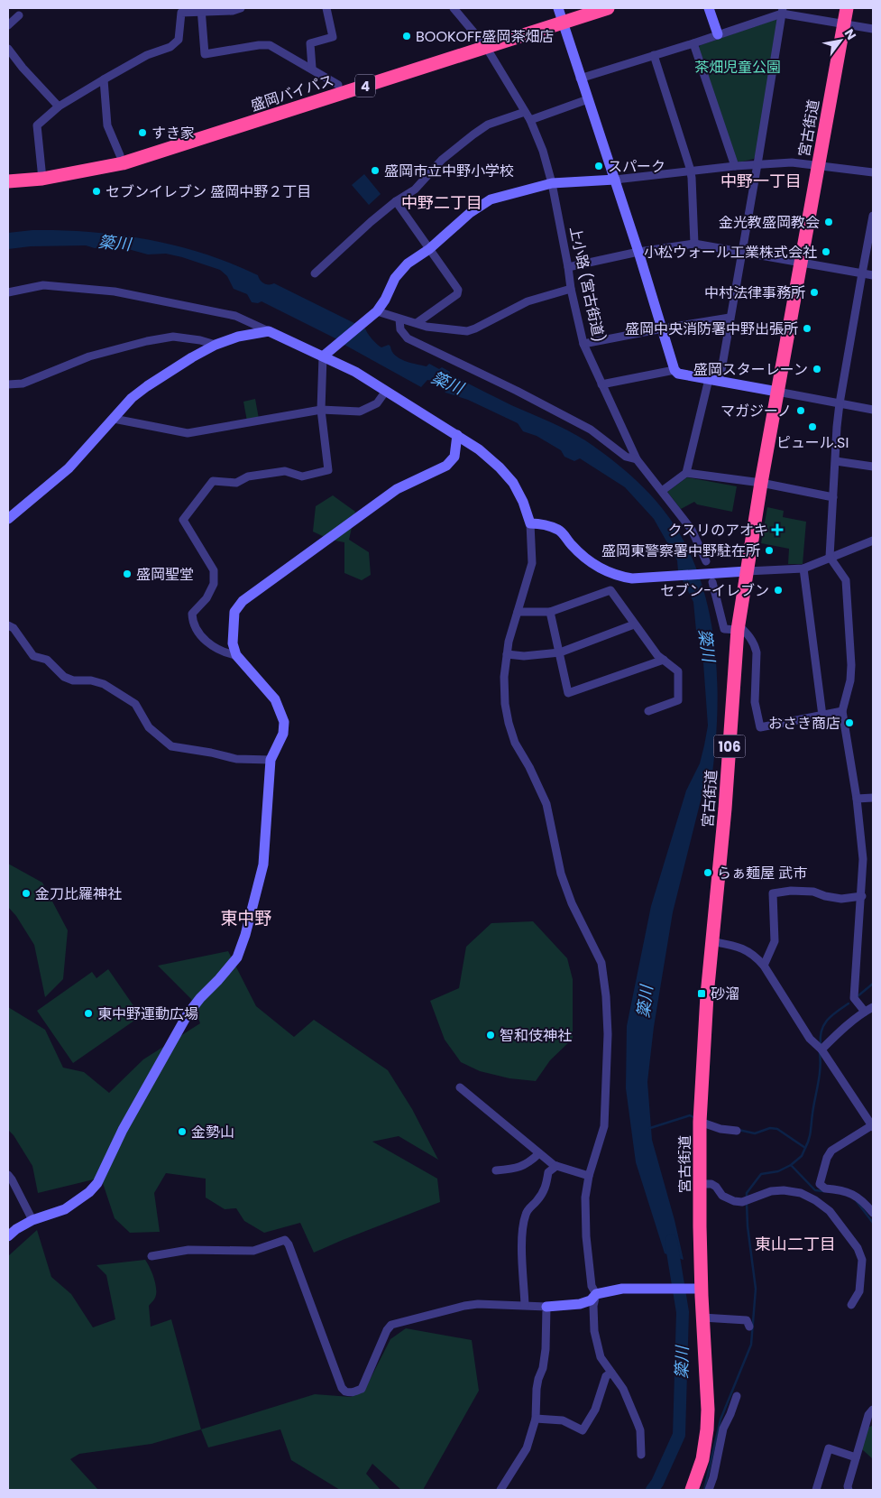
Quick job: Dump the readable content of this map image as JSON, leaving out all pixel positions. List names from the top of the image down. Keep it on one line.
{"streets":{"highway":["4","盛岡バイパス","宮古街道","106"],"street":["上小路 (宮古街道)"]},"crossings":[["盛岡バイパス","上小路 (宮古街道)"]],"districts":["中野一丁目","中野二丁目","東中野","東山二丁目"],"water":["簗川"],"parks":["茶畑児童公園"],"places":{"other":["BOOKOFF盛岡茶畑店","すき家","スパーク","盛岡市立中野小学校","セブンイレブン 盛岡中野２丁目","金光教盛岡教会","小松ウォール工業株式会社","中村法律事務所","盛岡中央消防署中野出張所","盛岡スターレーン","マガジーノ","ピュール.SI","盛岡東警察署中野駐在所","盛岡聖堂","セブン-イレブン","おさき商店","らぁ麺屋 武市","金刀比羅神社","東中野運動広場","智和伎神社","金勢山"],"health":["クスリのアオキ"],"transit":["砂溜"]},"north":"top right"}
